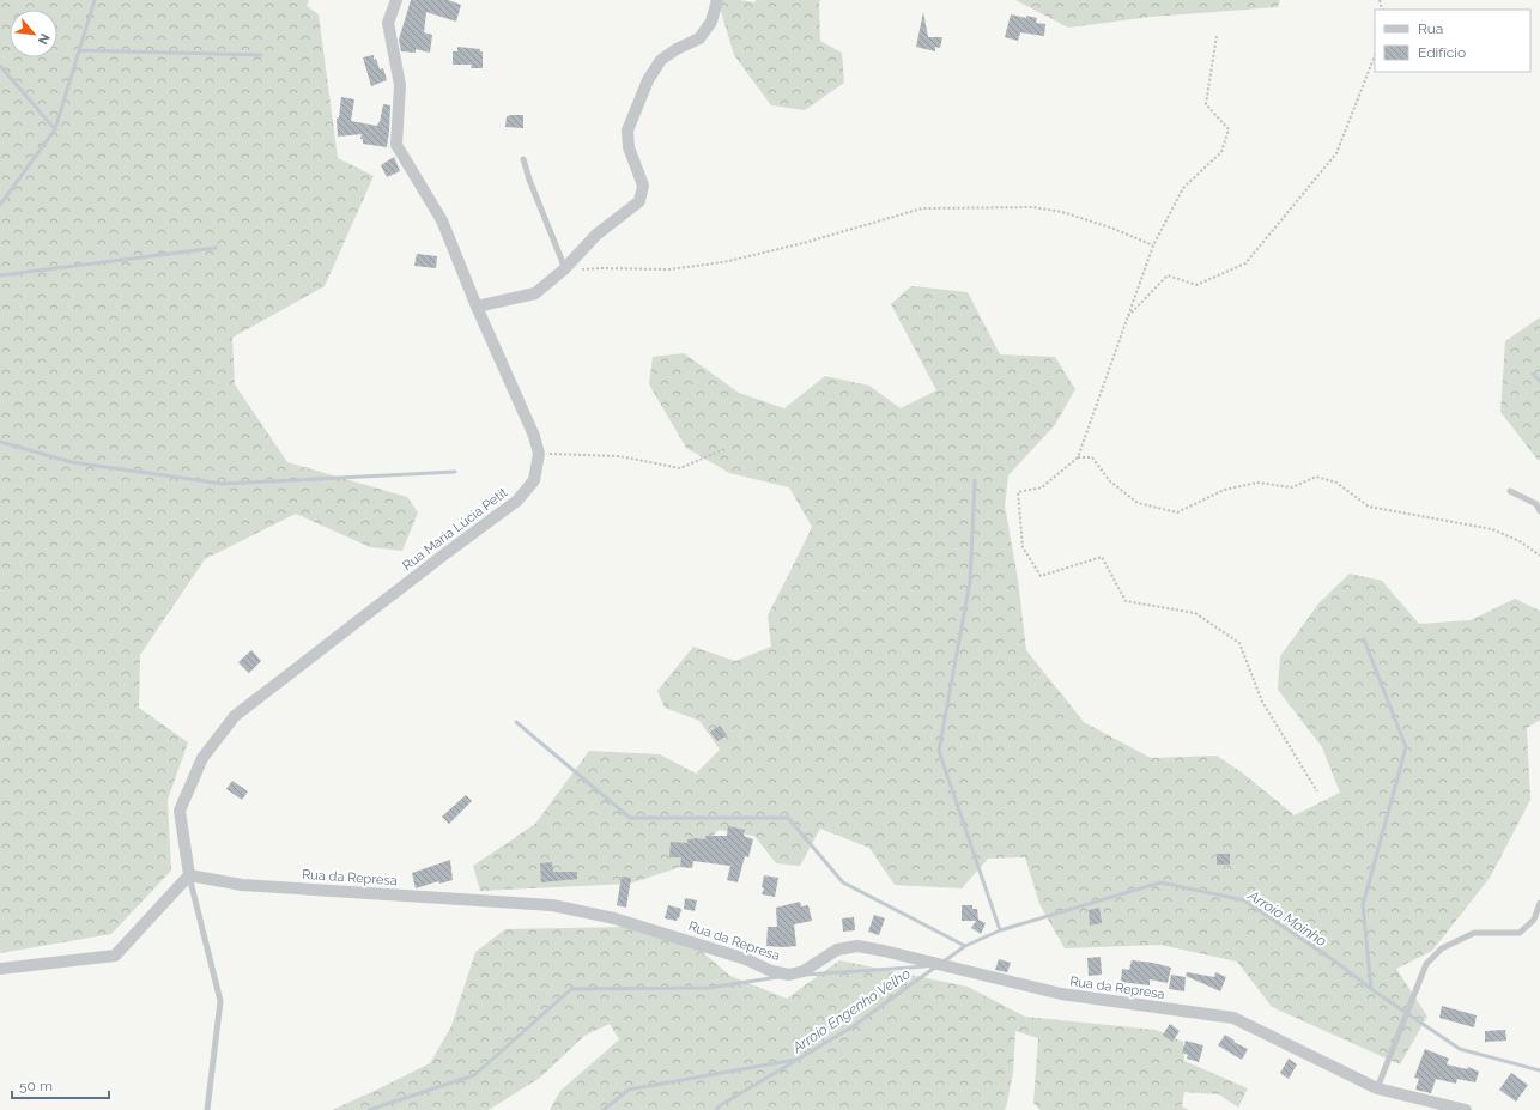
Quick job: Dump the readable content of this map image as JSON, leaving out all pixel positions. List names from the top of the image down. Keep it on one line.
{"streets":{"street":["Rua Maria Lúcia Petit","Rua da Represa"]},"crossings":[["Rua Maria Lúcia Petit","Rua da Represa"]],"water":["Arroio Moinho","Arroio Engenho Velho"],"legend":["Rua","Edifício"],"scale_bar":"50 m","north":"bottom right"}
